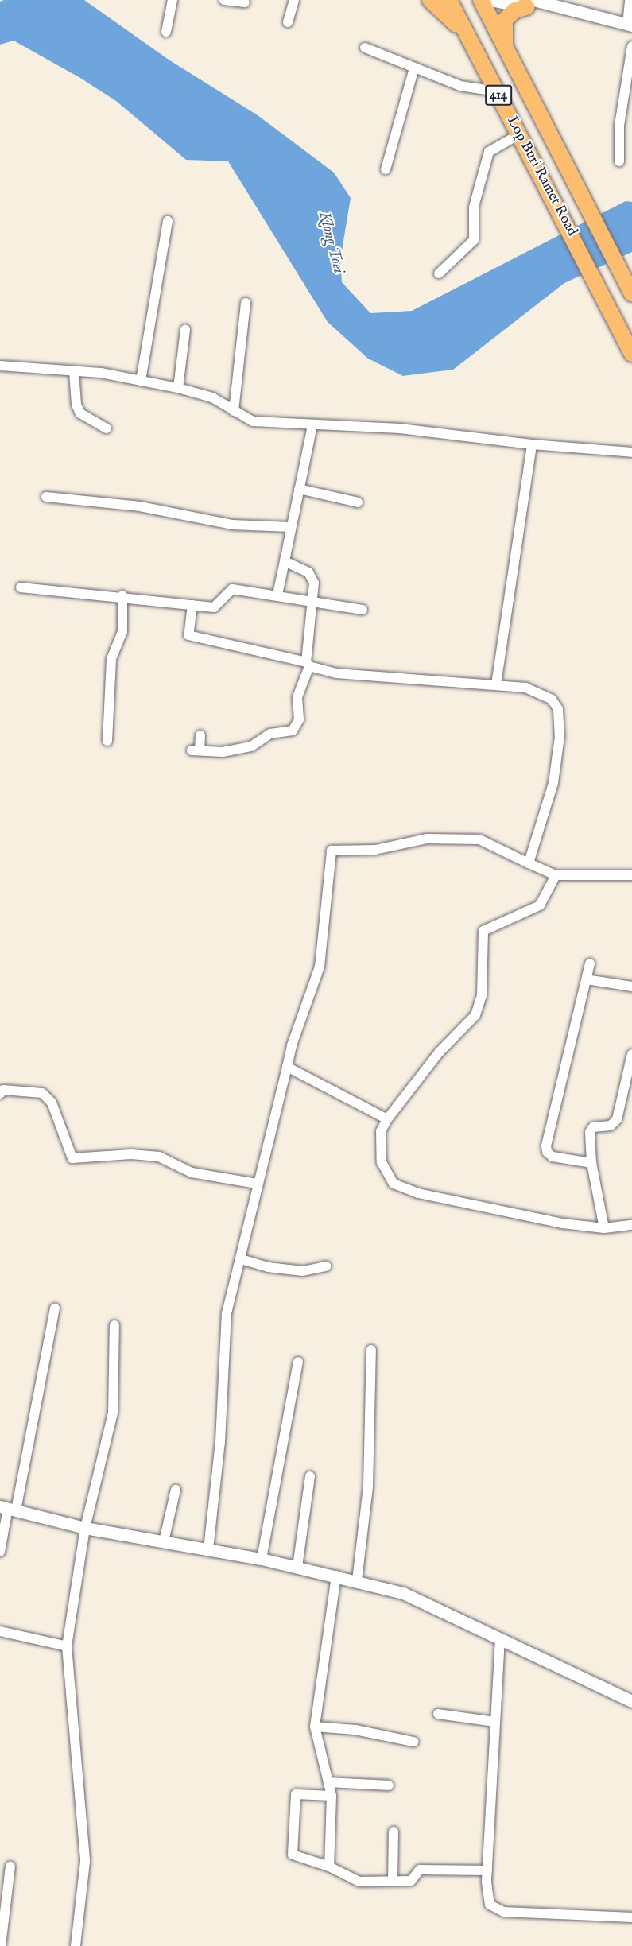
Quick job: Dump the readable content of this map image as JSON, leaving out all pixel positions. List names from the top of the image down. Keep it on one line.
{"streets":{"main road":["414","Lop Buri Ramet Road"]},"water":["Klong Toei"]}
